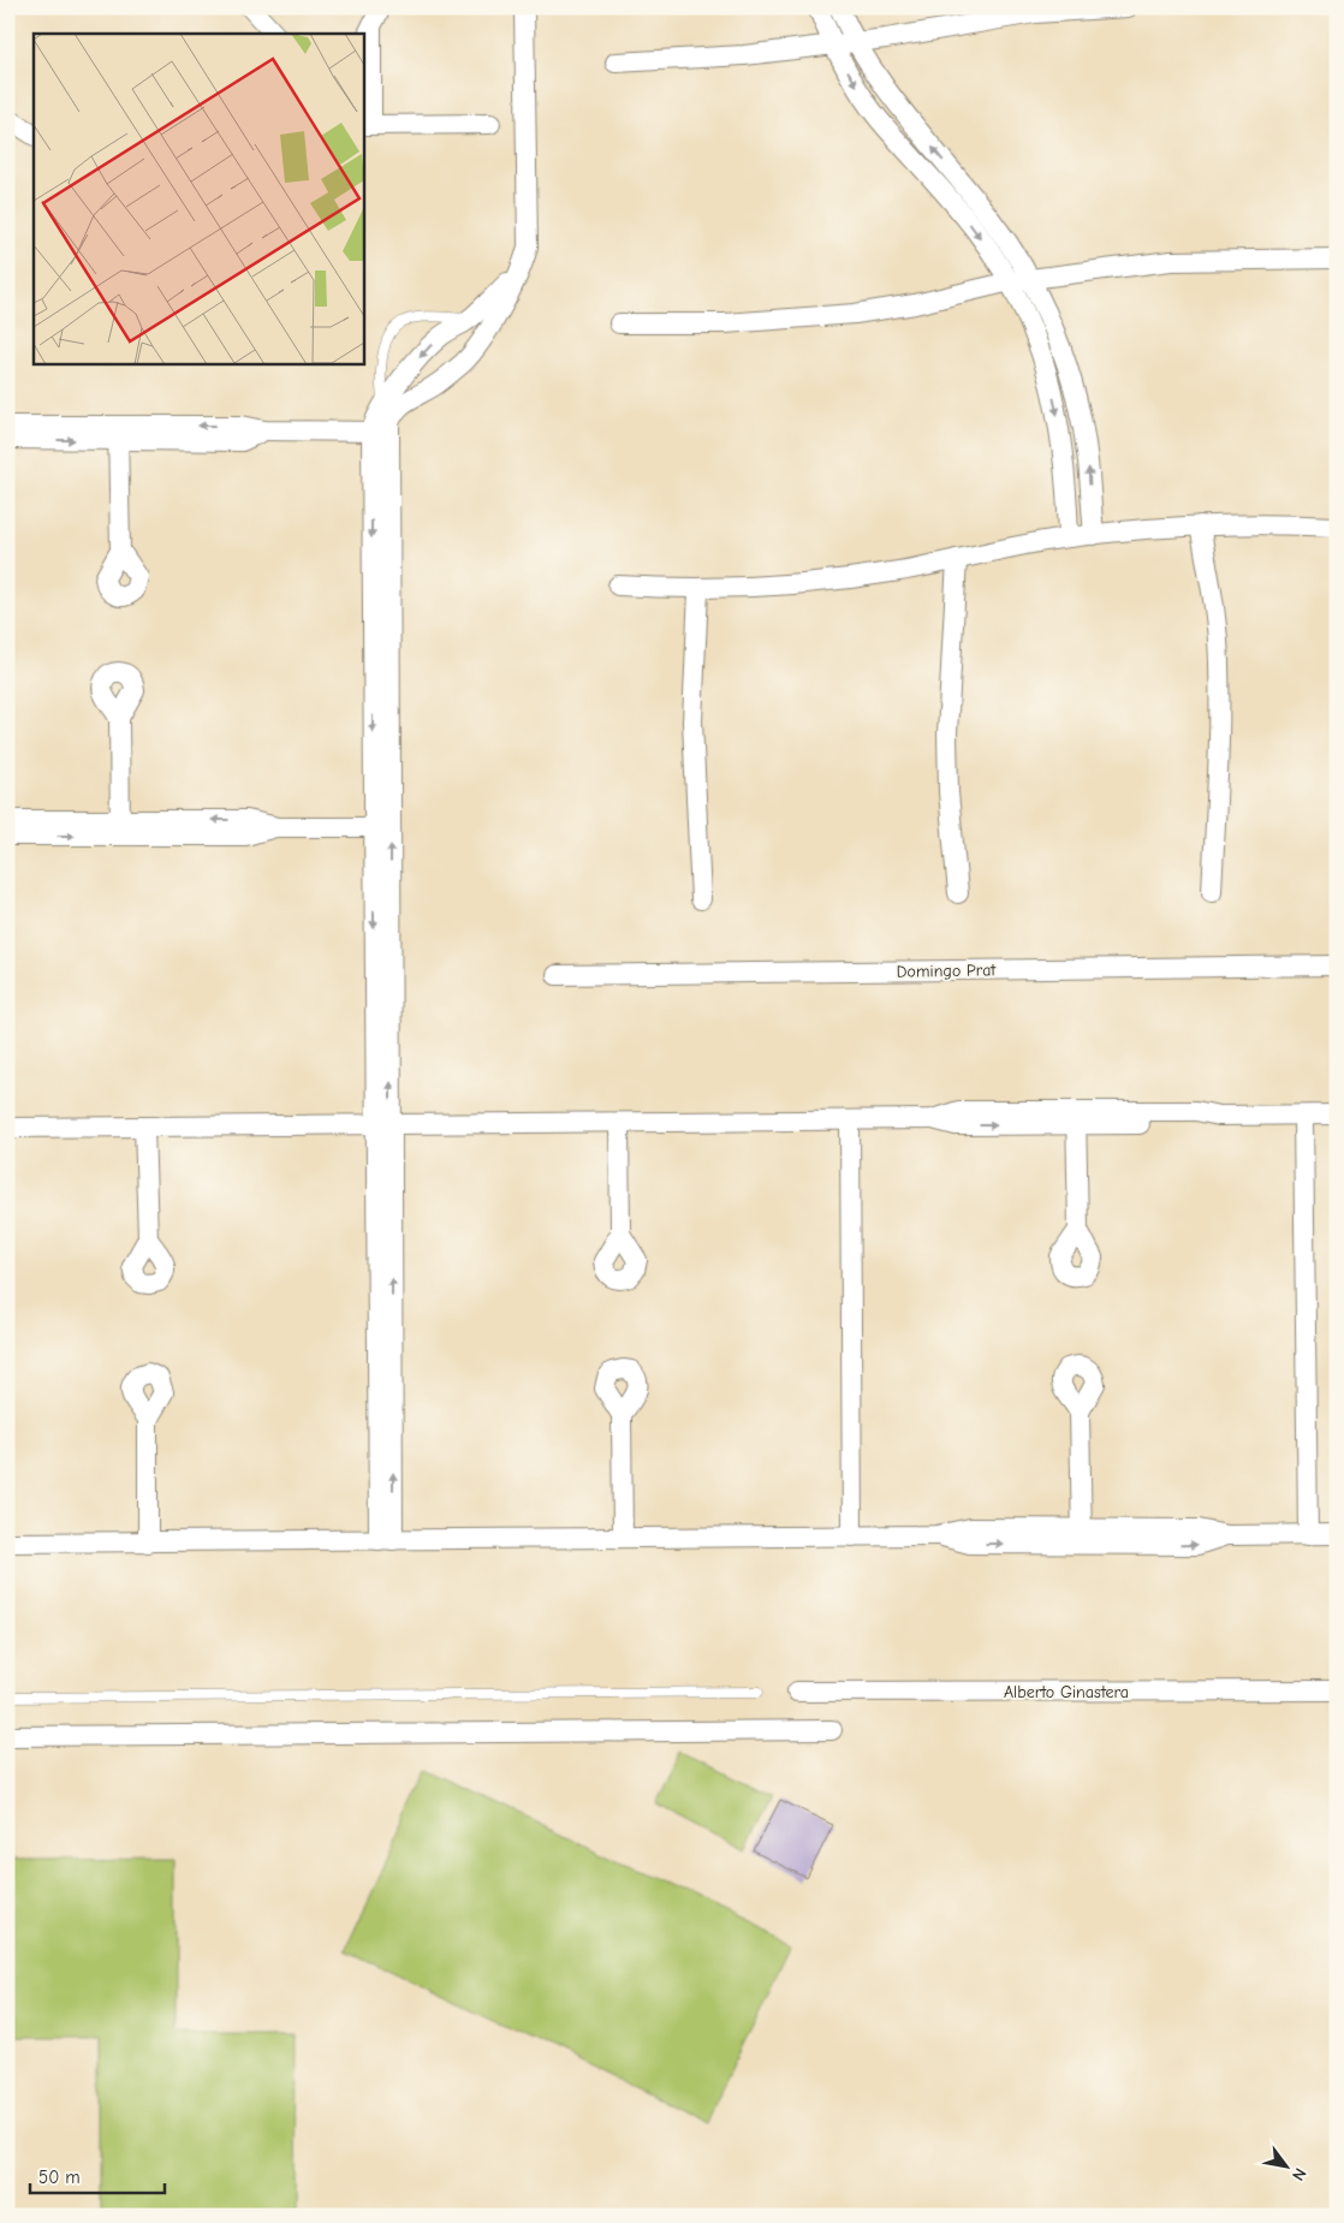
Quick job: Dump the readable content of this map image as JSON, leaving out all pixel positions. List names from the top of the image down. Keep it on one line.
{"streets":{"street":["Domingo Prat","Alberto Ginastera"]},"scale_bar":"50 m","north":"bottom right"}
